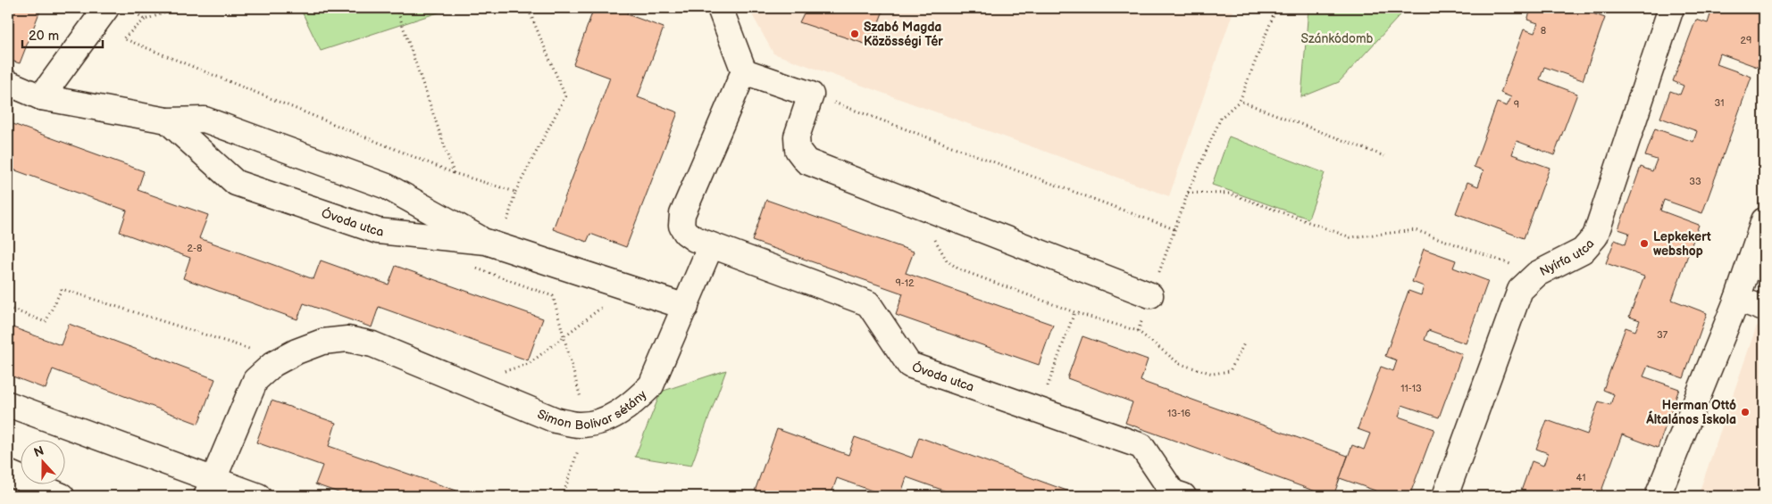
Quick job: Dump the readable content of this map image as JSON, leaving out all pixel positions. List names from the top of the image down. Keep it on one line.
{"streets":{"street":["Óvoda utca","Nyírfa utca","Simon Bolivar sétány"]},"crossings":[["Óvoda utca","Simon Bolivar sétány"]],"parks":["Szánkódomb"],"places":["Szabó Magda Közösségi Tér","Lepkekert webshop","Herman Ottó Általános Iskola"],"house_numbers":["8","29","31","9","33","2-8","9-12","37","11-13","13-16","41"],"scale_bar":"20 m","north":"top"}
